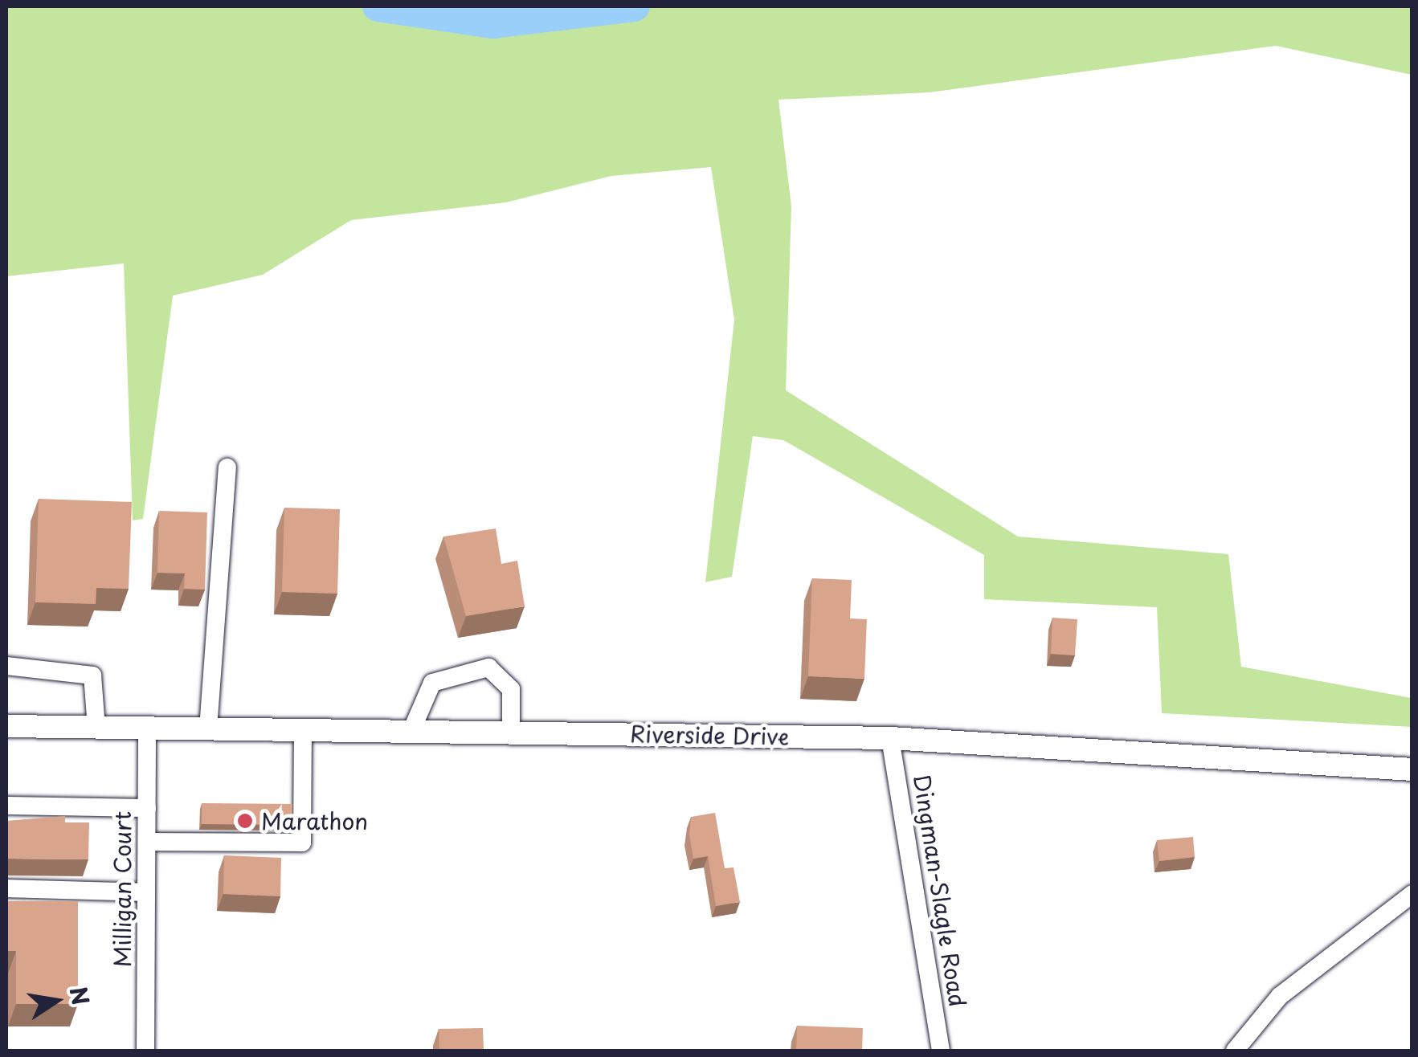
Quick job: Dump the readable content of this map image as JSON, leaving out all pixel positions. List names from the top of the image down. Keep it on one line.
{"streets":{"main road":["Riverside Drive"],"street":["Milligan Court","Dingman-Slagle Road"]},"crossings":[["Riverside Drive","Milligan Court"],["Riverside Drive","Dingman-Slagle Road"]],"places":["Marathon"],"north":"right"}
